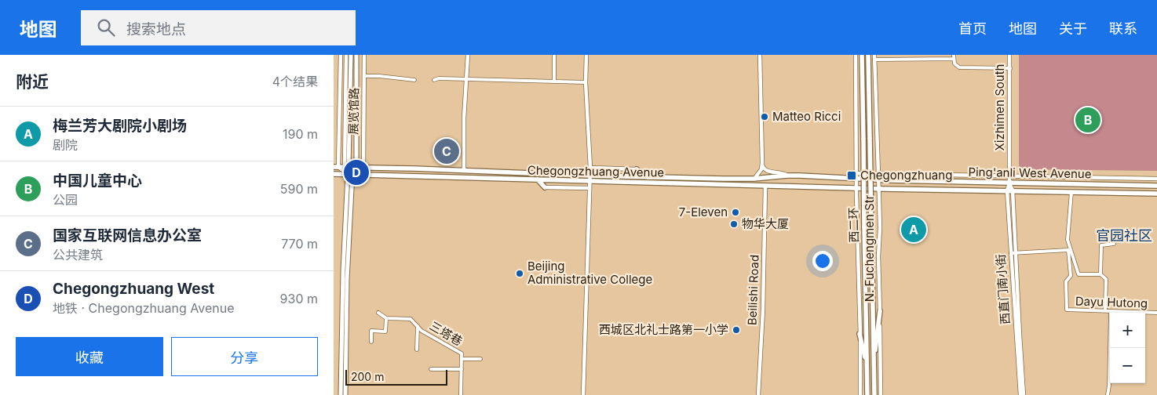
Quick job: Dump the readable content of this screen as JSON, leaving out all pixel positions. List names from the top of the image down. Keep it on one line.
{"streets":{"main road":["Chegongzhuang Avenue","Ping'anli West Avenue","西二环"],"street":["Xizhimen South","展览馆路","N. Fuchengmen Str","西直门南小街","Beilishi Road","Dayu Hutong","三塔巷"]},"crossings":[["Xizhimen South","Ping'anli West Avenue"],["Xizhimen South","西直门南小街"],["展览馆路","Chegongzhuang Avenue"],["Chegongzhuang Avenue","Ping'anli West Avenue"],["Chegongzhuang Avenue","N. Fuchengmen Str"],["Chegongzhuang Avenue","Beilishi Road"],["Ping'anli West Avenue","N. Fuchengmen Str"],["Ping'anli West Avenue","西直门南小街"],["西直门南小街","Dayu Hutong"]],"districts":["官园社区"],"places":{"other":["Matteo Ricci","7-Eleven","物华大厦","Beijing Administrative College","西城区北礼士路第一小学"],"transit":["Chegongzhuang"]},"scale_bar":"200 m","page":{"header":"地图","search":"搜索地点","nav":["首页","地图","关于","联系"],"heading":["附近","4个结果"],"list":[{"mark":"A","name":"梅兰芳大剧院小剧场","note":"剧院","value":"190 m"},{"mark":"B","name":"中国儿童中心","note":"公园","value":"590 m"},{"mark":"C","name":"国家互联网信息办公室","note":"公共建筑","value":"770 m"},{"mark":"D","name":"Chegongzhuang West","note":"地铁 · Chegongzhuang Avenue","value":"930 m"}],"pins":["B","C","D","A"],"map_buttons":["+","−"],"buttons":["收藏","分享"],"scale":"200 m"}}
